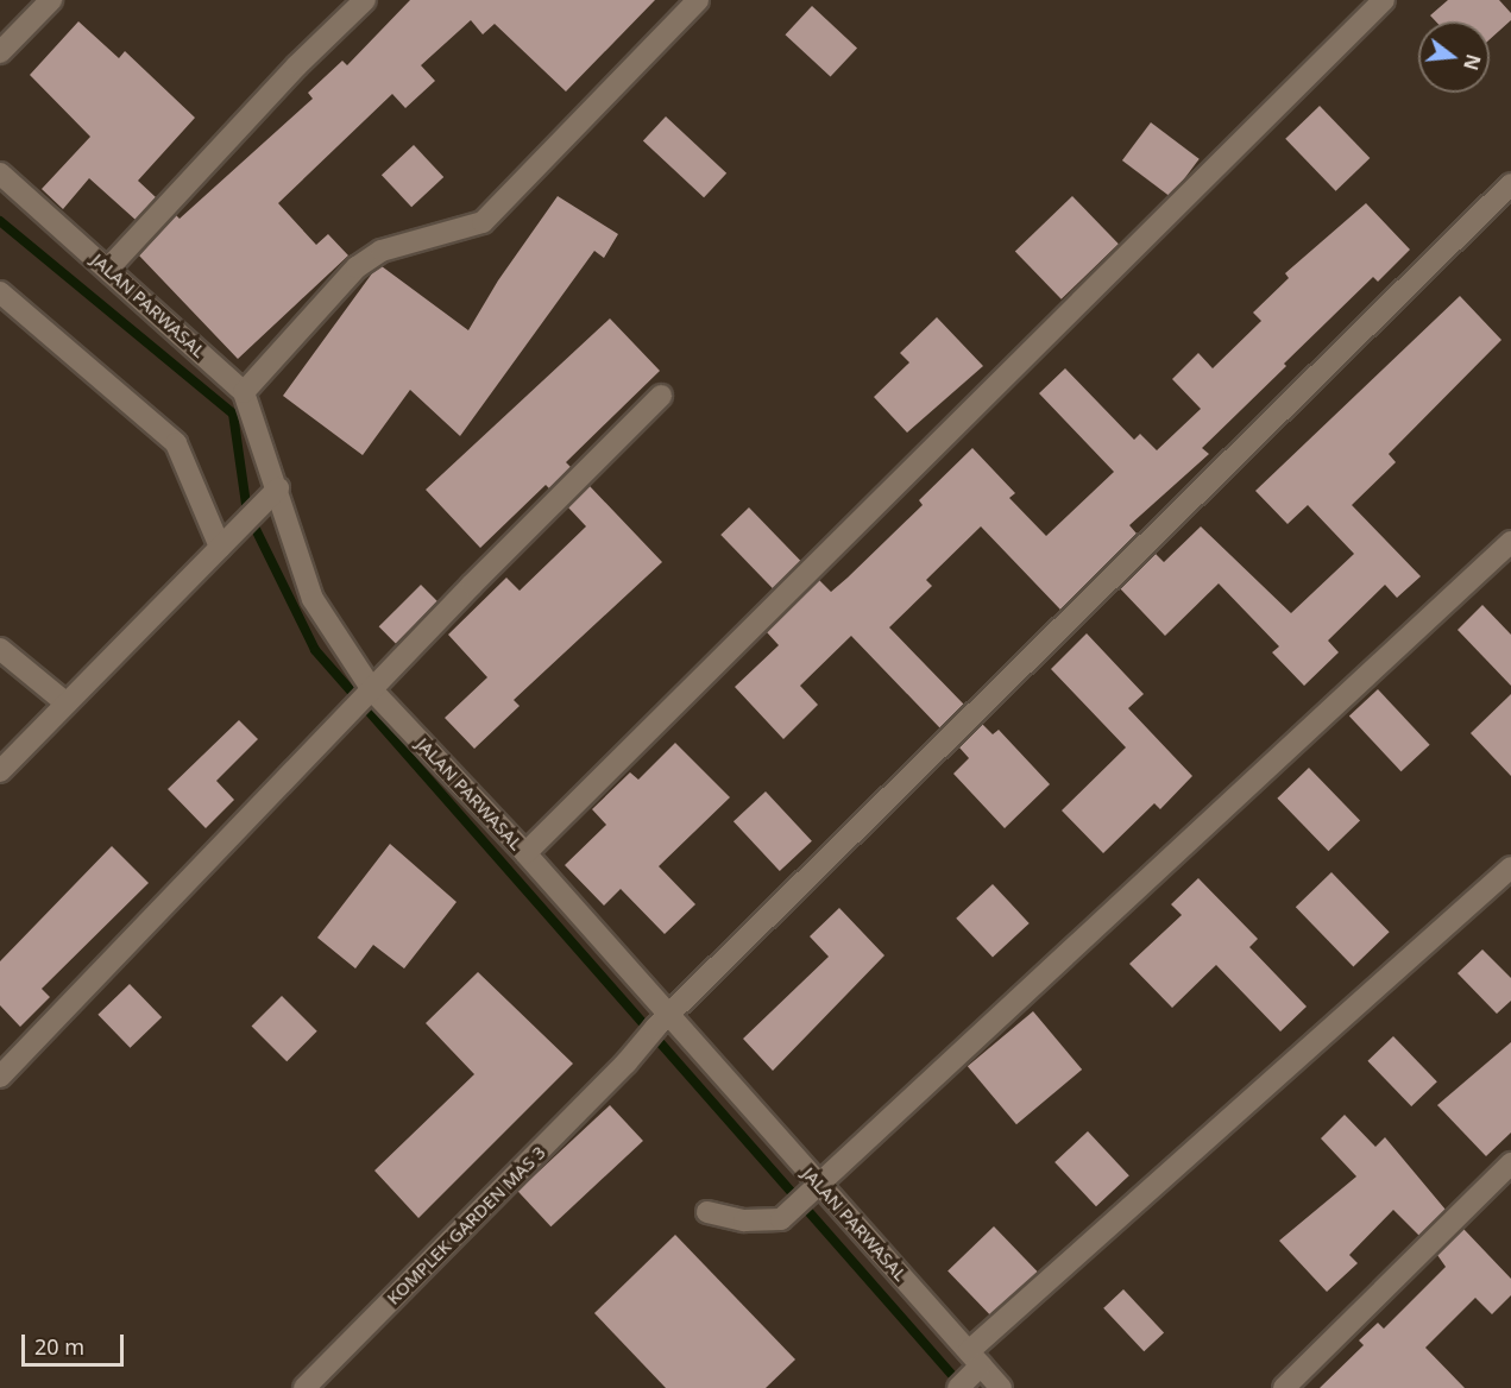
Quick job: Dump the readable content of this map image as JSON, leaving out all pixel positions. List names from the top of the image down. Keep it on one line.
{"streets":{"street":["JALAN PARWASAL","KOMPLEK GARDEN MAS 3"]},"crossings":[["JALAN PARWASAL","KOMPLEK GARDEN MAS 3"]],"scale_bar":"20 m","north":"right"}
